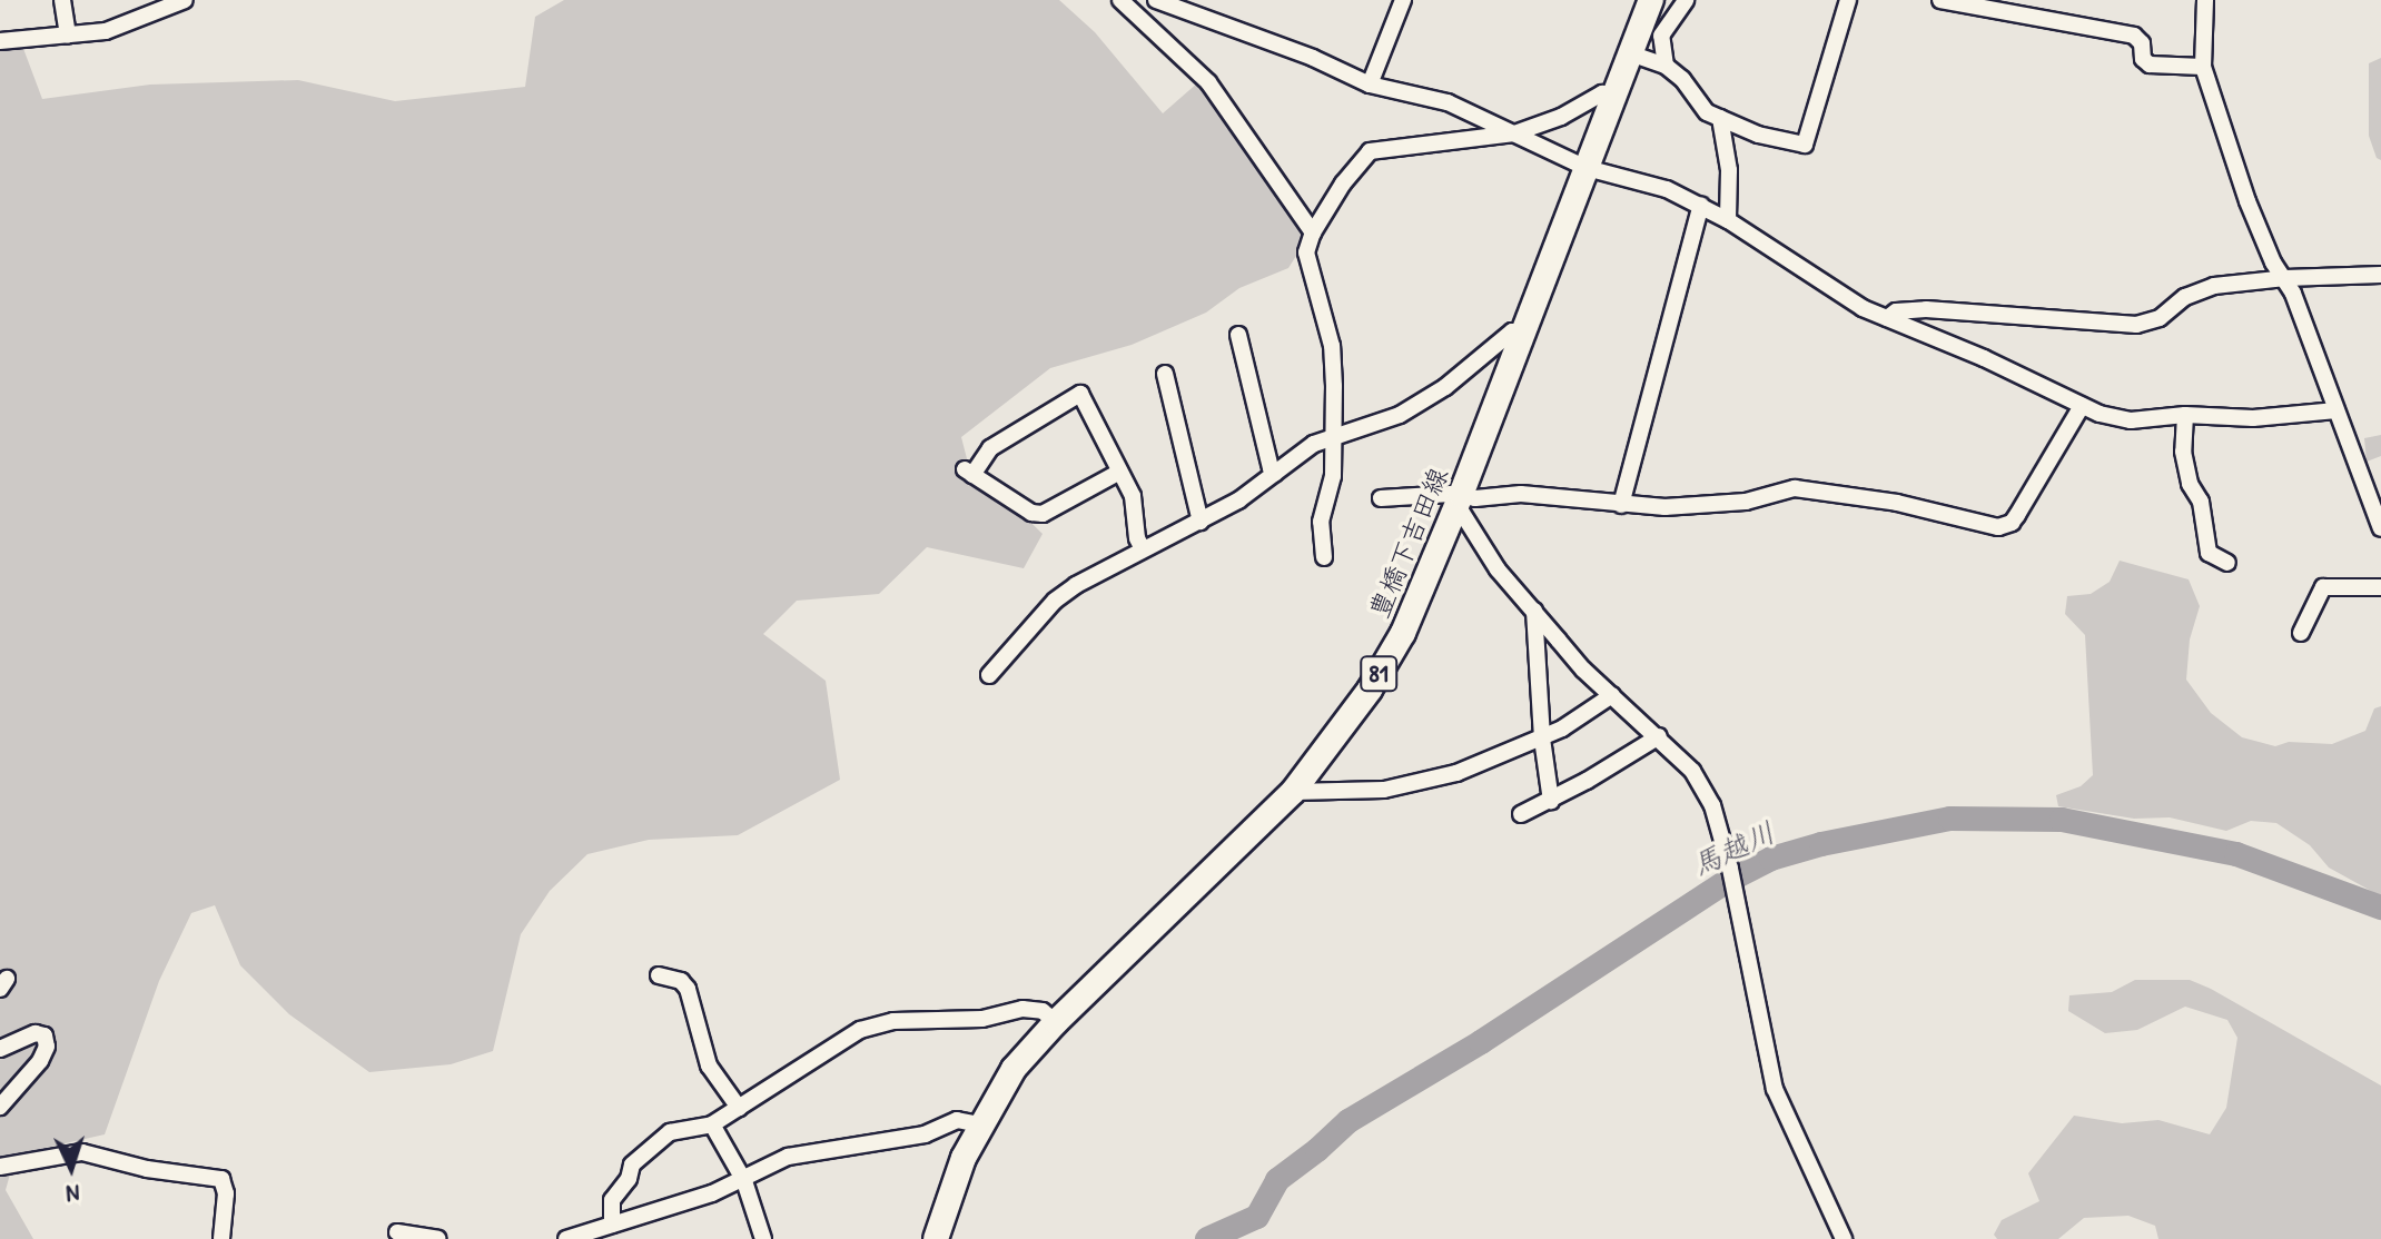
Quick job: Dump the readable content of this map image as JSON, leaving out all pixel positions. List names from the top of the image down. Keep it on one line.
{"streets":{"main road":["豊橋下吉田線","81"]},"water":["馬越川"],"north":"bottom"}
